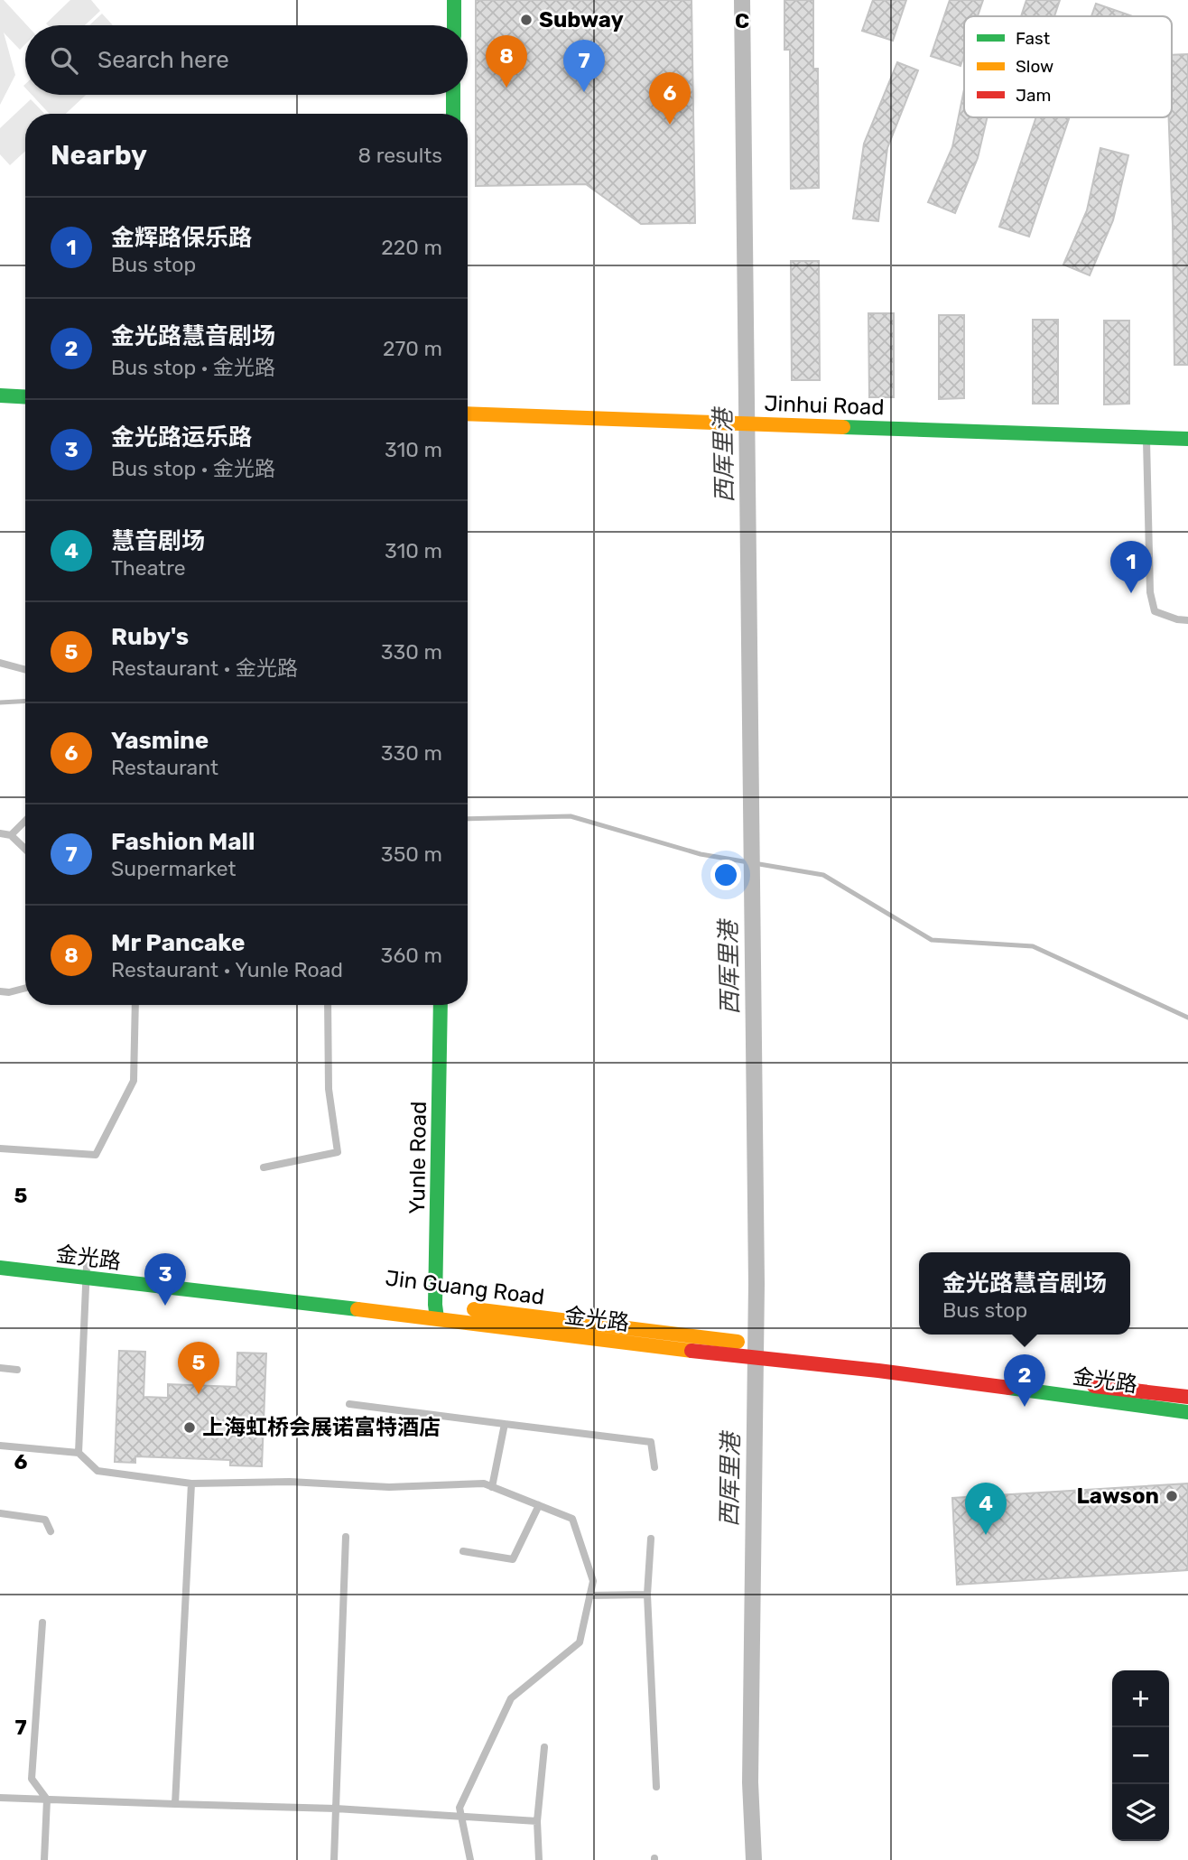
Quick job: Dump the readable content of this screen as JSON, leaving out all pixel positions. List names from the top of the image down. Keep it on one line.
{"streets":{"street":["Jinhui Road","Yunle Road","金光路","Jin Guang Road"]},"crossings":[["Yunle Road","Jin Guang Road"],["金光路","Jin Guang Road"]],"water":["西厍里港"],"places":["Subway","上海虹桥会展诺富特酒店","Lawson"],"legend":["Fast","Slow","Jam"],"page":{"search":"Search here","pins":["8","7","6","1","3","5","2","4"],"heading":["Nearby","8 results"],"list":[{"mark":"1","name":"金辉路保乐路","note":"Bus stop","value":"220 m"},{"mark":"2","name":"金光路慧音剧场","note":"Bus stop · 金光路","value":"270 m"},{"mark":"3","name":"金光路运乐路","note":"Bus stop · 金光路","value":"310 m"},{"mark":"4","name":"慧音剧场","note":"Theatre","value":"310 m"},{"mark":"5","name":"Ruby's","note":"Restaurant · 金光路","value":"330 m"},{"mark":"6","name":"Yasmine","note":"Restaurant","value":"330 m"},{"mark":"7","name":"Fashion Mall","note":"Supermarket","value":"350 m"},{"mark":"8","name":"Mr Pancake","note":"Restaurant · Yunle Road","value":"360 m"}],"popup":["金光路慧音剧场","Bus stop"],"map_buttons":["+","−"]},"grid":{"columns":["C"],"rows":["5","6","7"]}}
